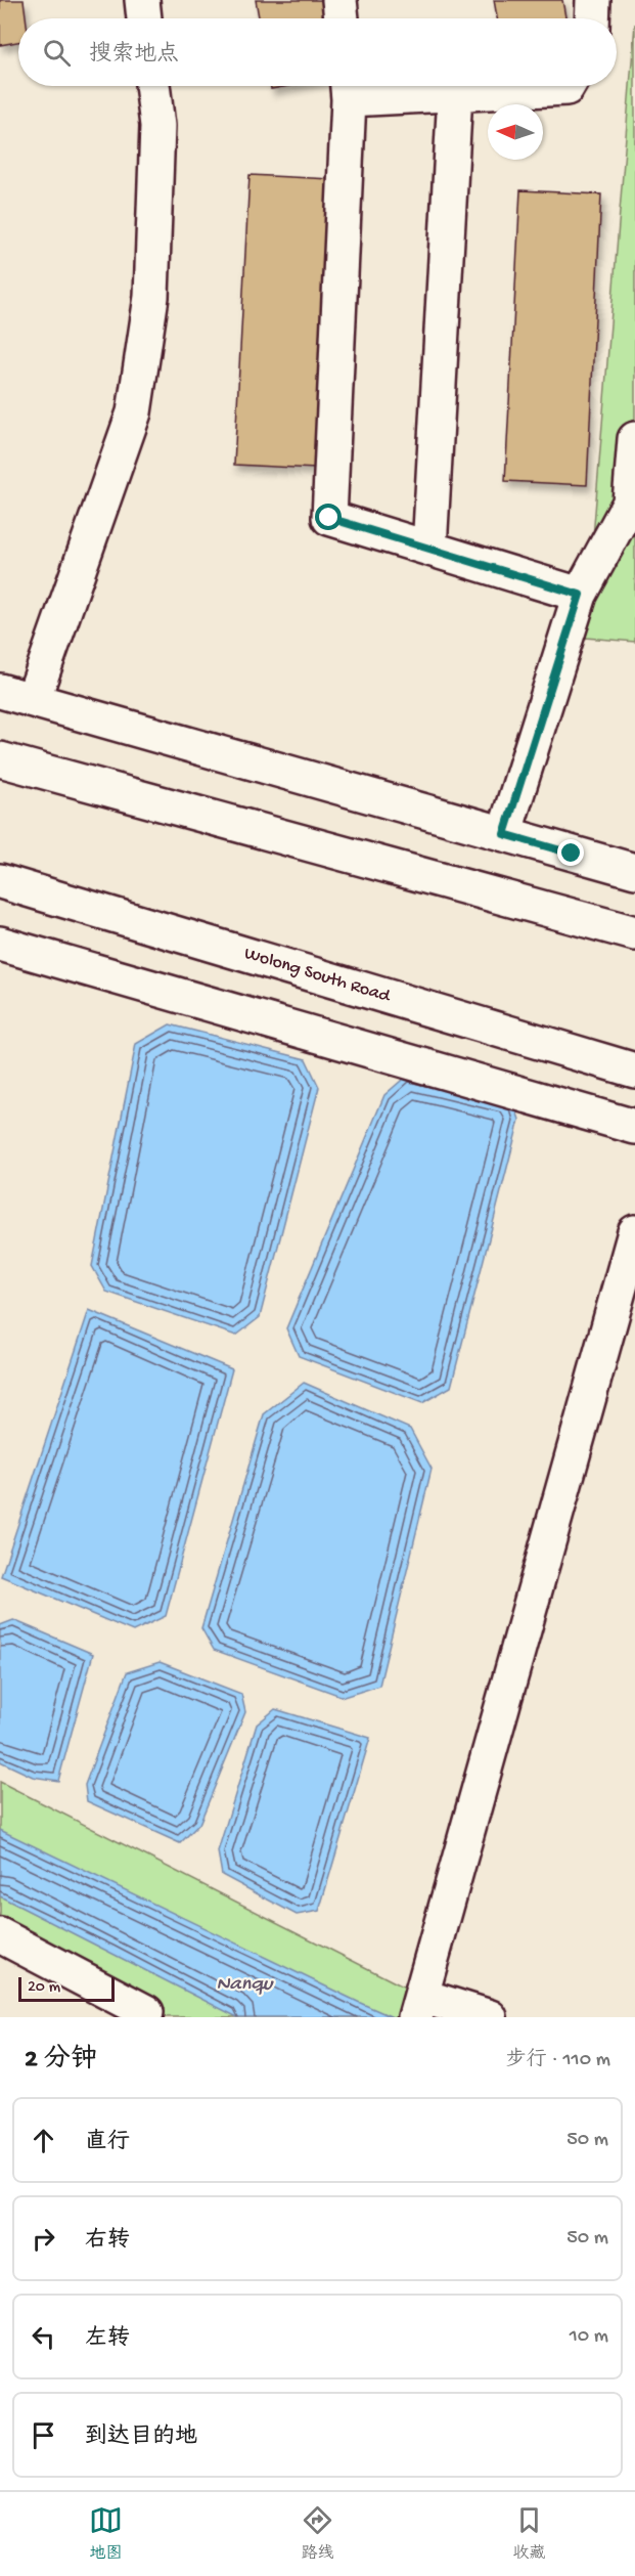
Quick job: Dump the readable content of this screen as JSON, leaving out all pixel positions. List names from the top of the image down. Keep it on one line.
{"streets":{"main road":["Wolong South Road"]},"water":["Nanqu"],"scale_bar":"20 m","north":"left","page":{"search":"搜索地点","scale":"20 m","heading":["2 分钟","步行 · 110 m"],"list":[["直行","50 m"],["右转","50 m"],["左转","10 m"],"到达目的地"],"nav":["地图","路线","收藏"]}}
